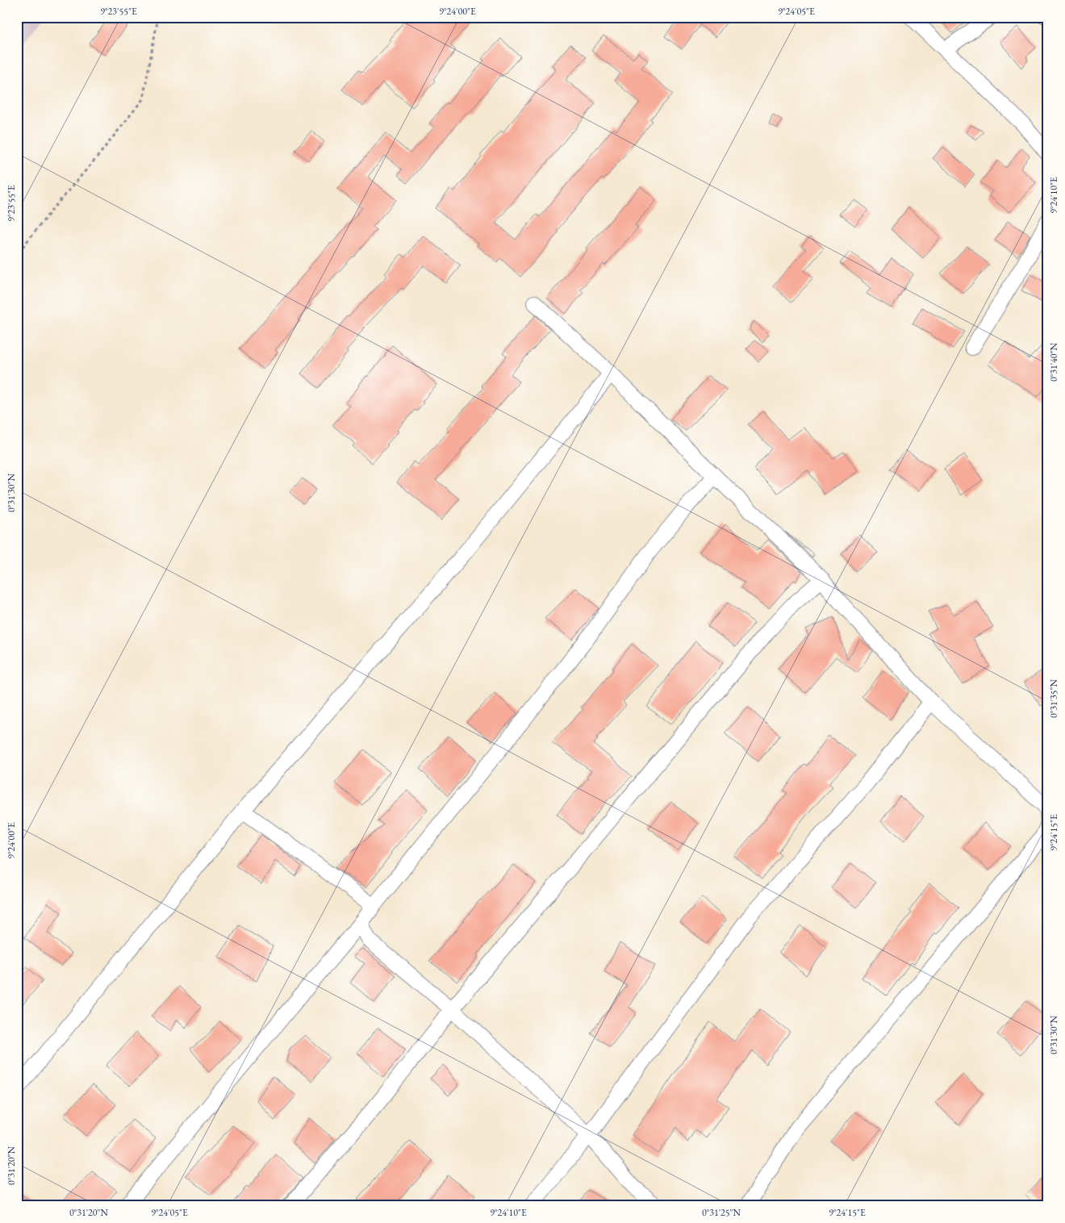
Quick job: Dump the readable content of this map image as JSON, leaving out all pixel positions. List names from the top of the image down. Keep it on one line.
{"coordinates":["9°23'55\"E","9°24'00\"E","9°24'05\"E","9°24'10\"E","0°31'40\"N","0°31'30\"N","0°31'35\"N","9°24'15\"E","0°31'20\"N","0°31'25\"N"]}
